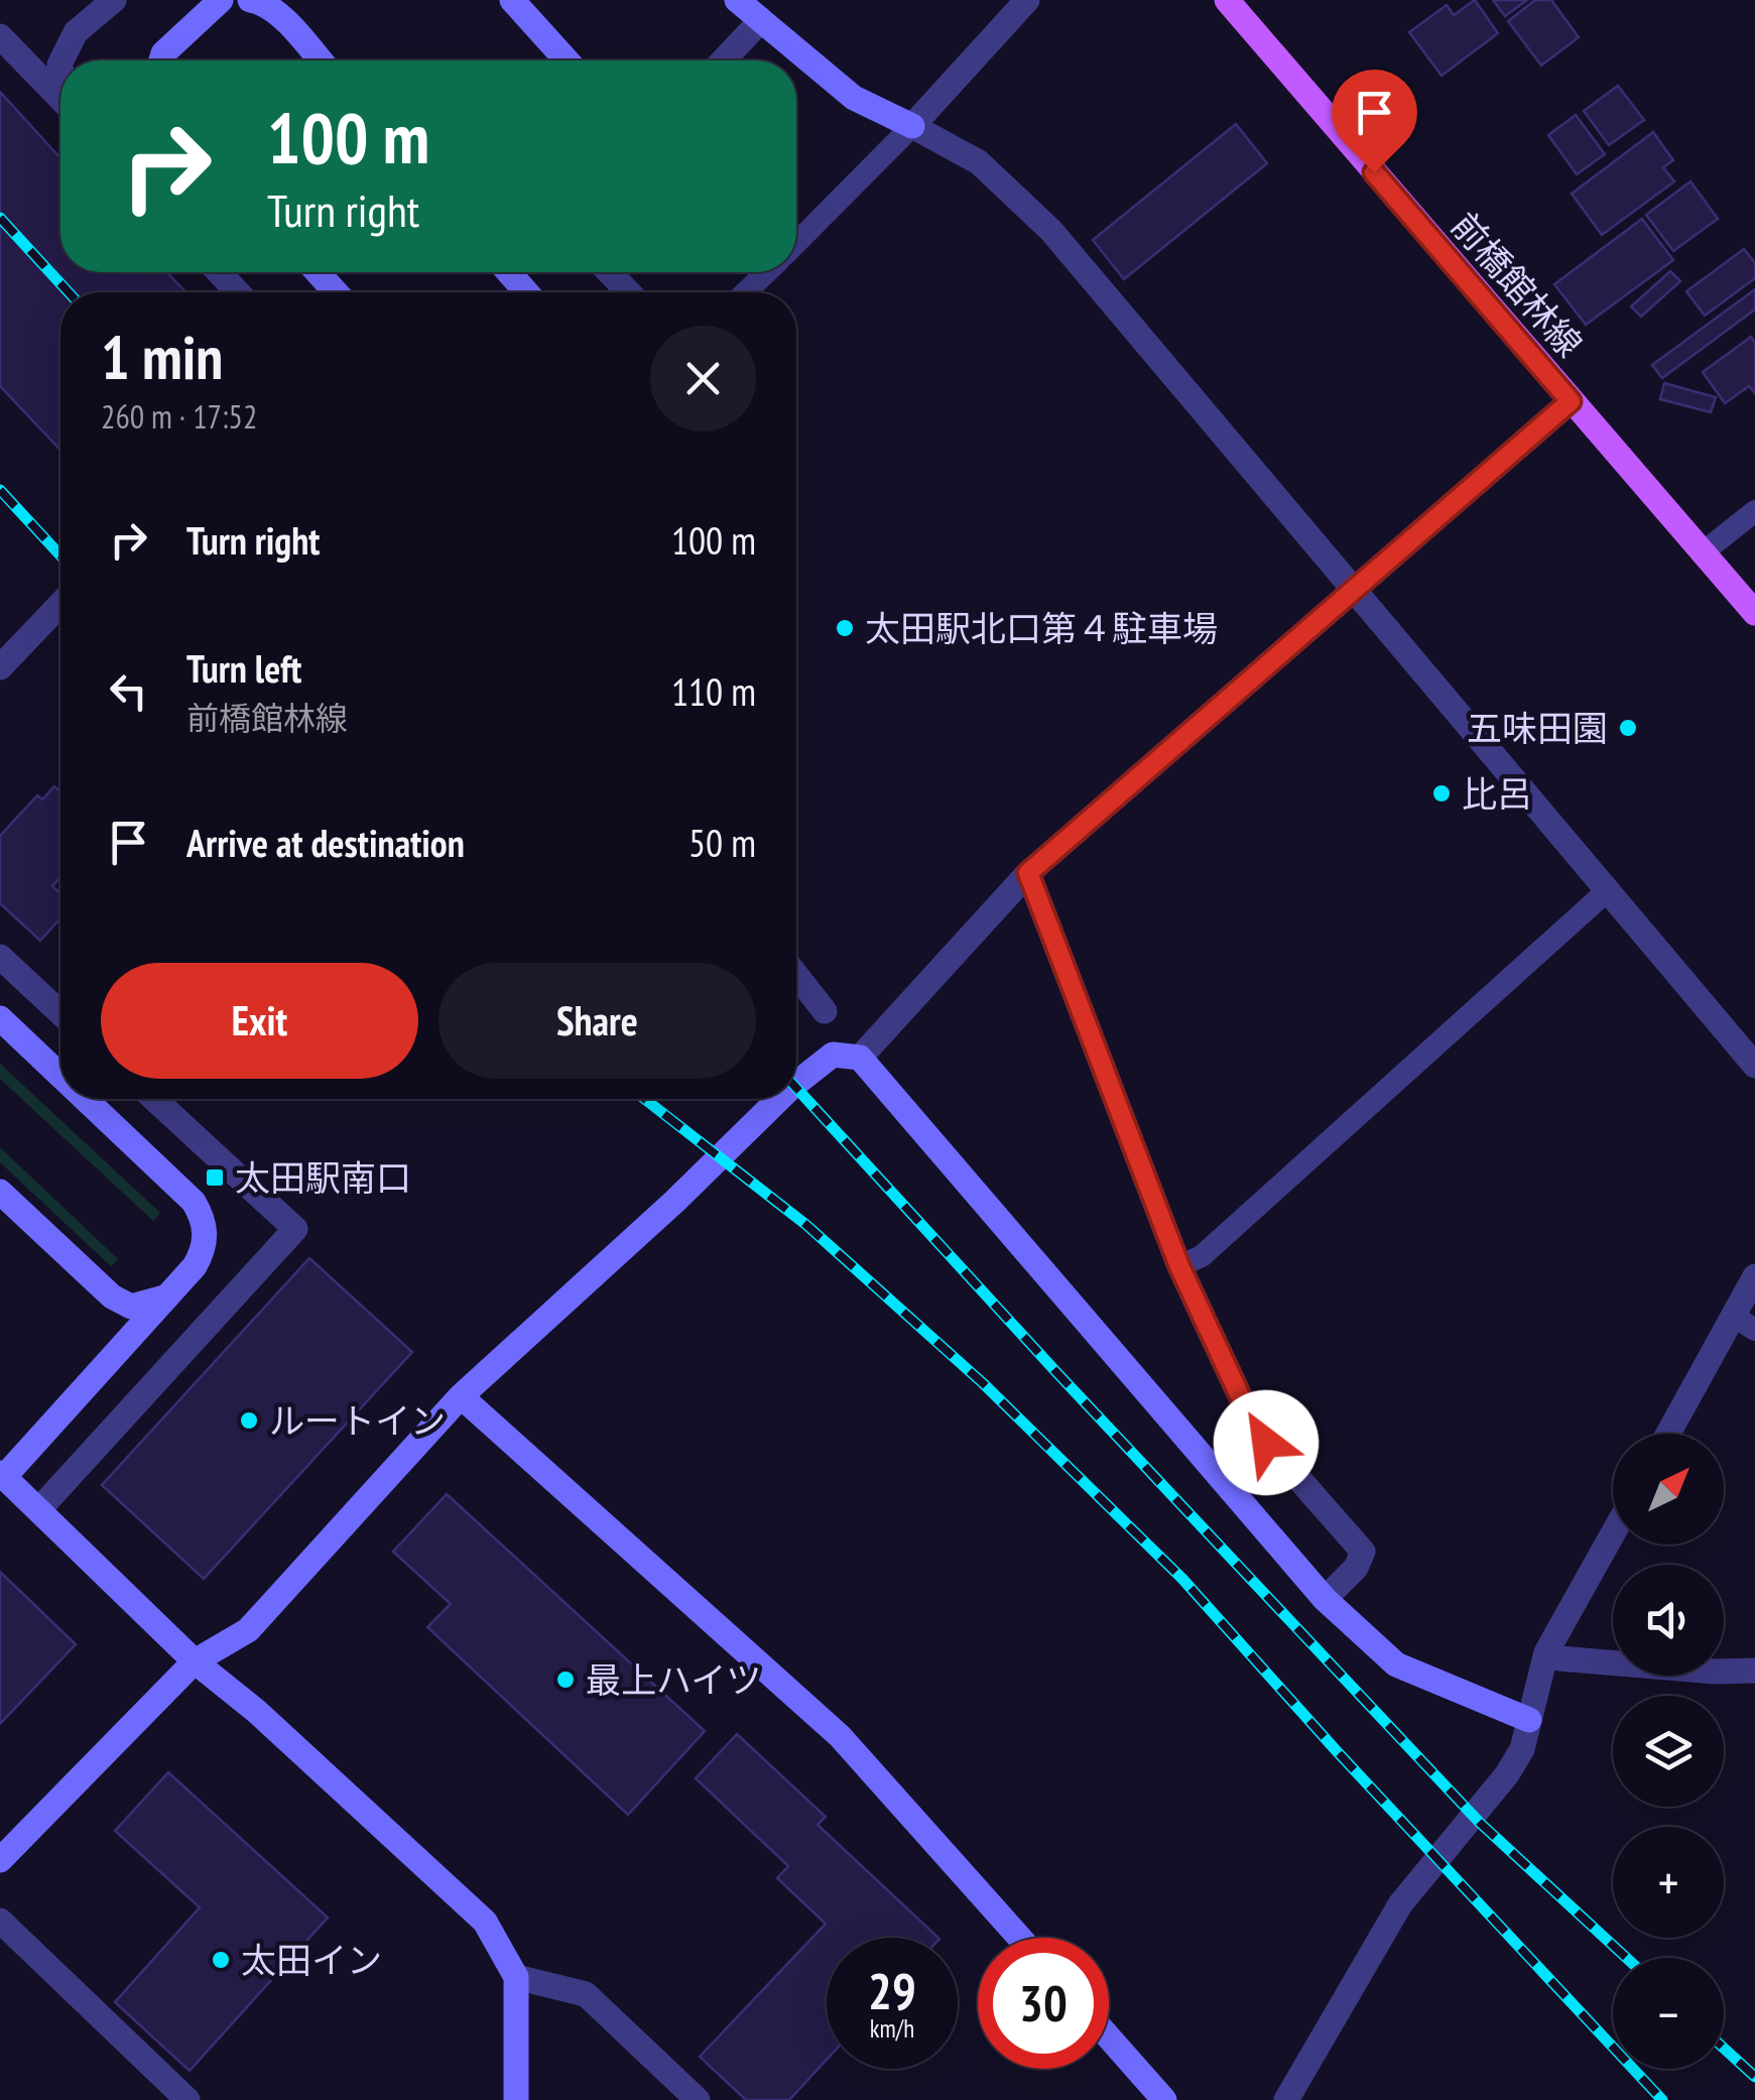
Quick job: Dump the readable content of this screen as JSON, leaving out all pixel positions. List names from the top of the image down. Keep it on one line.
{"streets":{"main road":["前橋館林線"]},"places":{"other":["太田駅北口第４駐車場","五味田園","比呂","ルートイン","最上ハイツ","太田イン"],"transit":["太田駅南口"]},"north":"top right","page":{"turn":["100 m","Turn right"],"heading":["1 min","260 m · 17:52"],"list":[{"name":"Turn right","value":"100 m"},{"name":"Turn left","note":"前橋館林線","value":"110 m"},{"name":"Arrive at destination","value":"50 m"}],"buttons":["Exit","Share"],"map_buttons":["+","−"],"speed":"29 km/h","limit":"30"}}
